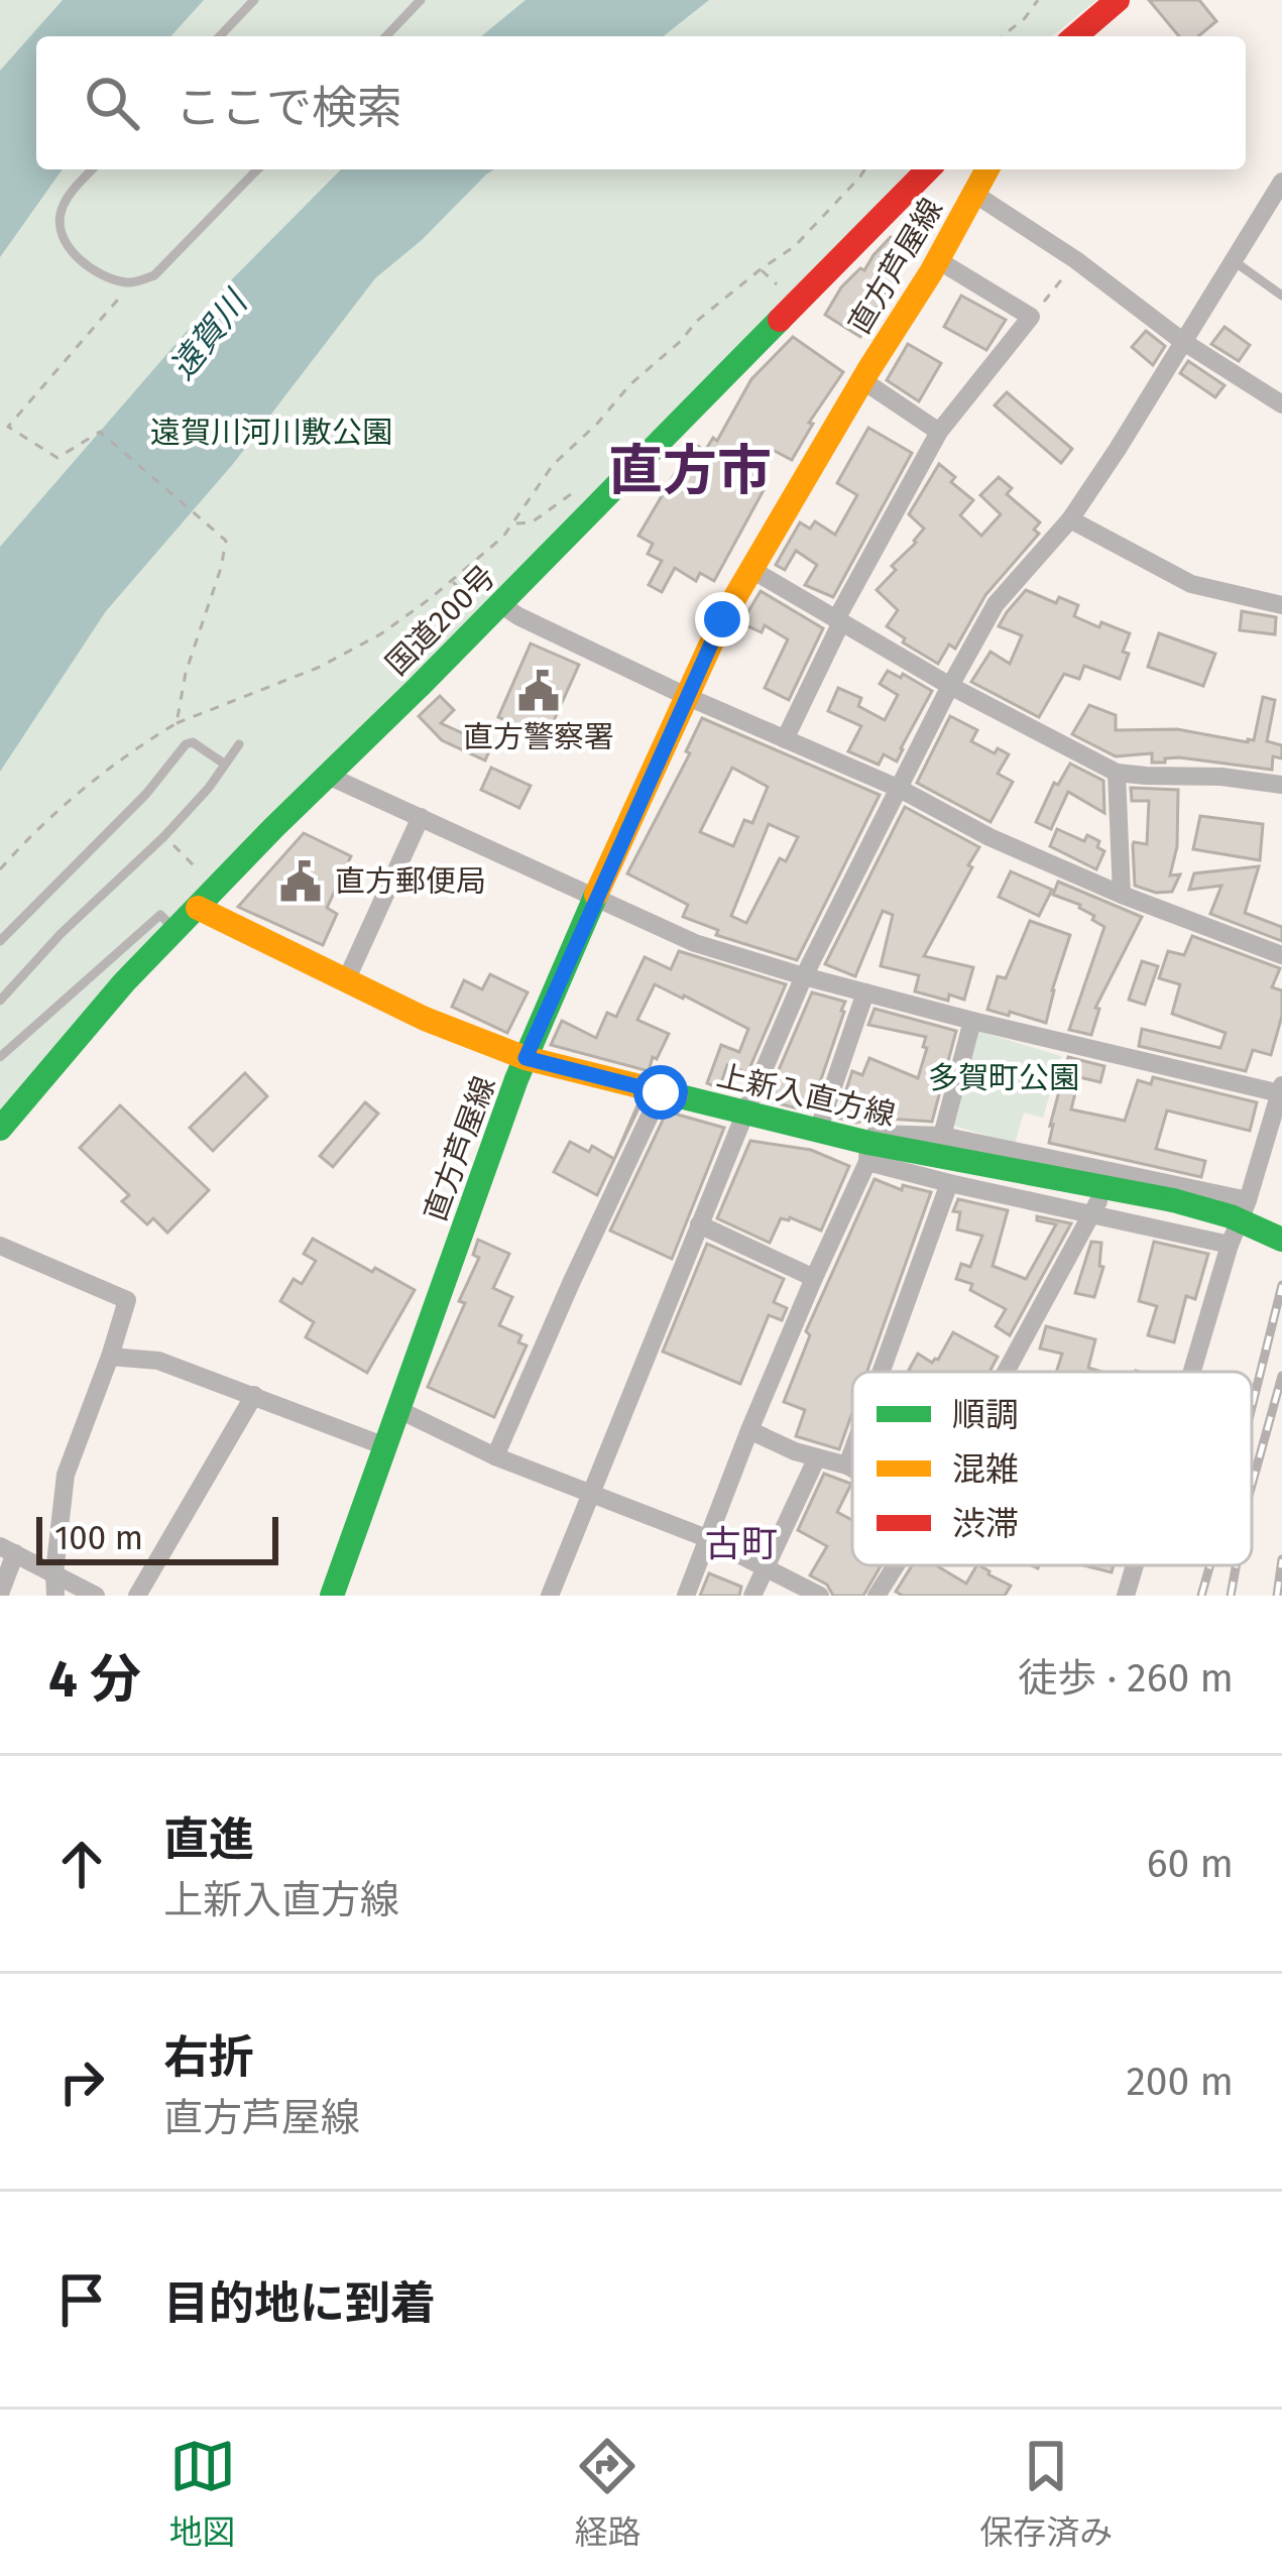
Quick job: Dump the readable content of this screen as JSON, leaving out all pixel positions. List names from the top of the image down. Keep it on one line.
{"streets":{"main road":["直方芦屋線","国道200号","上新入直方線"]},"crossings":[["直方芦屋線","上新入直方線"],["国道200号","上新入直方線"]],"districts":["直方市","古町"],"water":["遠賀川"],"parks":["遠賀川河川敷公園","多賀町公園"],"places":{"public building":["直方警察署","直方郵便局"]},"legend":["順調","混雑","渋滞"],"scale_bar":"100 m","page":{"search":"ここで検索","scale":"100 m","heading":["4 分","徒歩 · 260 m"],"list":[["直進","上新入直方線","60 m"],["右折","直方芦屋線","200 m"],"目的地に到着"],"nav":["地図","経路","保存済み"]}}
